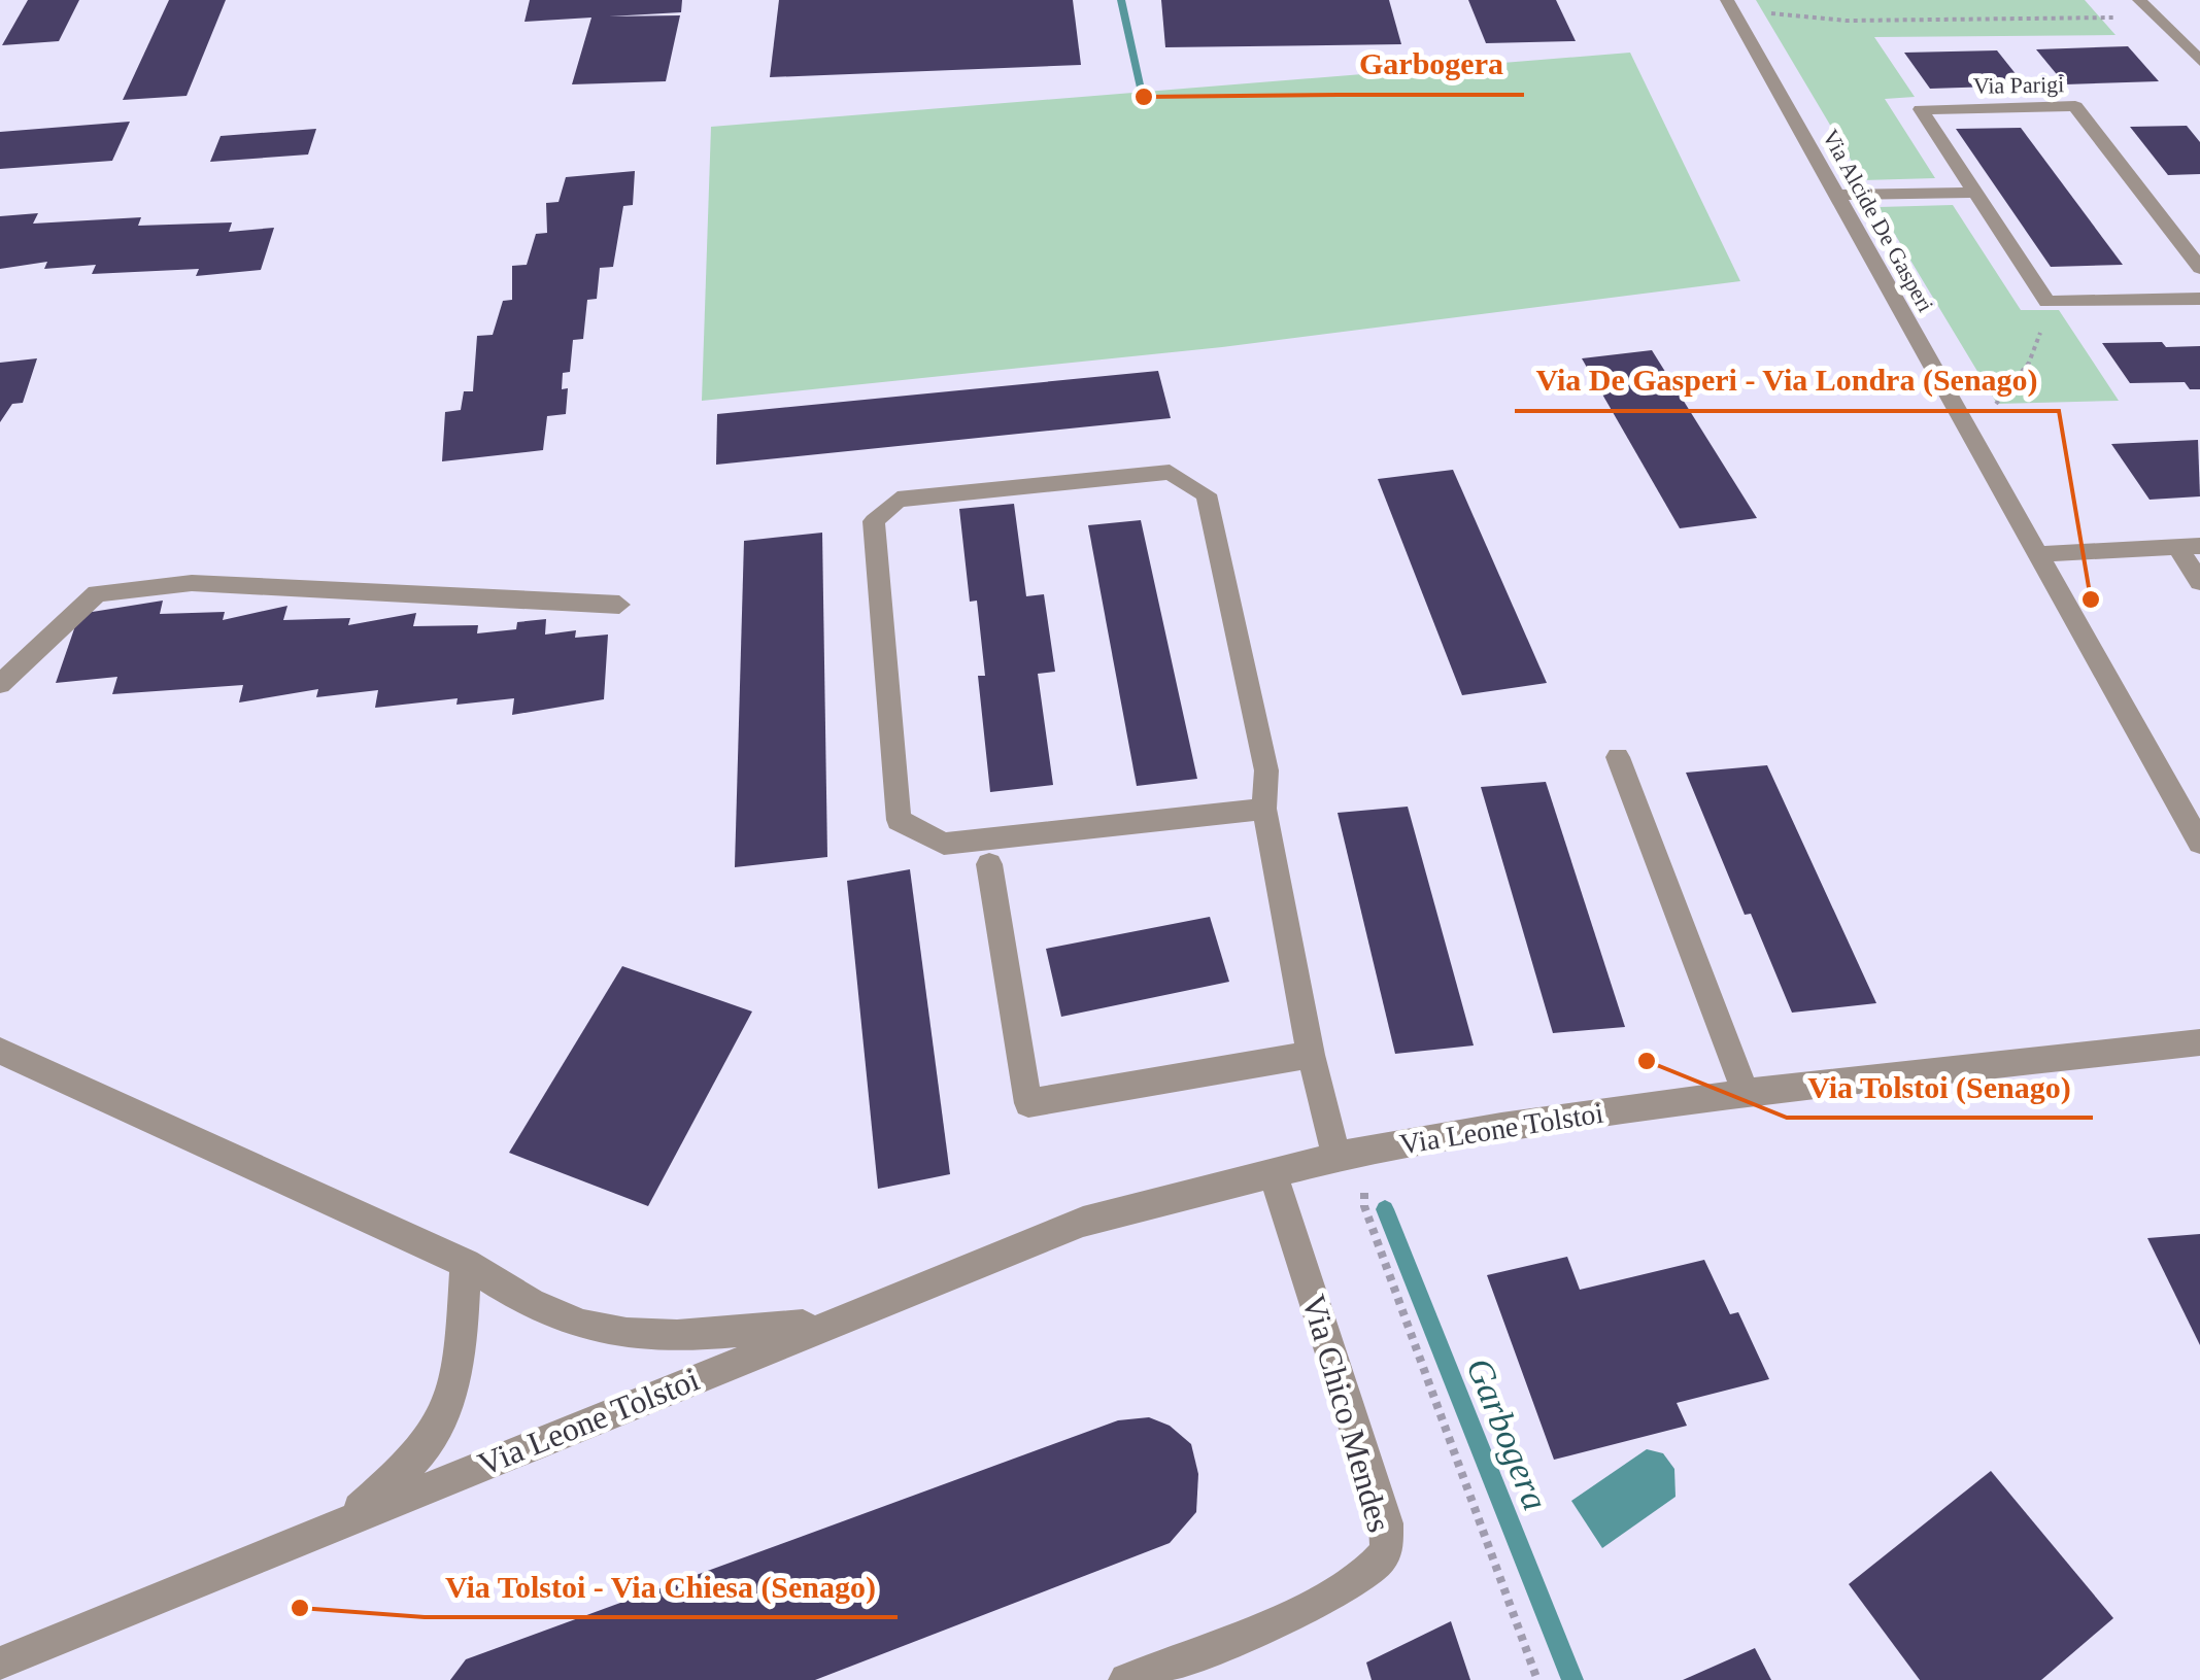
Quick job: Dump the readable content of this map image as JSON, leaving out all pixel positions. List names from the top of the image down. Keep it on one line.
{"streets":{"street":["Via Parigi","Via Alcide De Gasperi","Via Leone Tolstoi","Via Chico Mendes"]},"crossings":[["Via Leone Tolstoi","Via Chico Mendes"]],"water":["Garbogera"],"places":["Garbogera","Via De Gasperi - Via Londra (Senago)","Via Tolstoi (Senago)","Via Tolstoi - Via Chiesa (Senago)"]}
